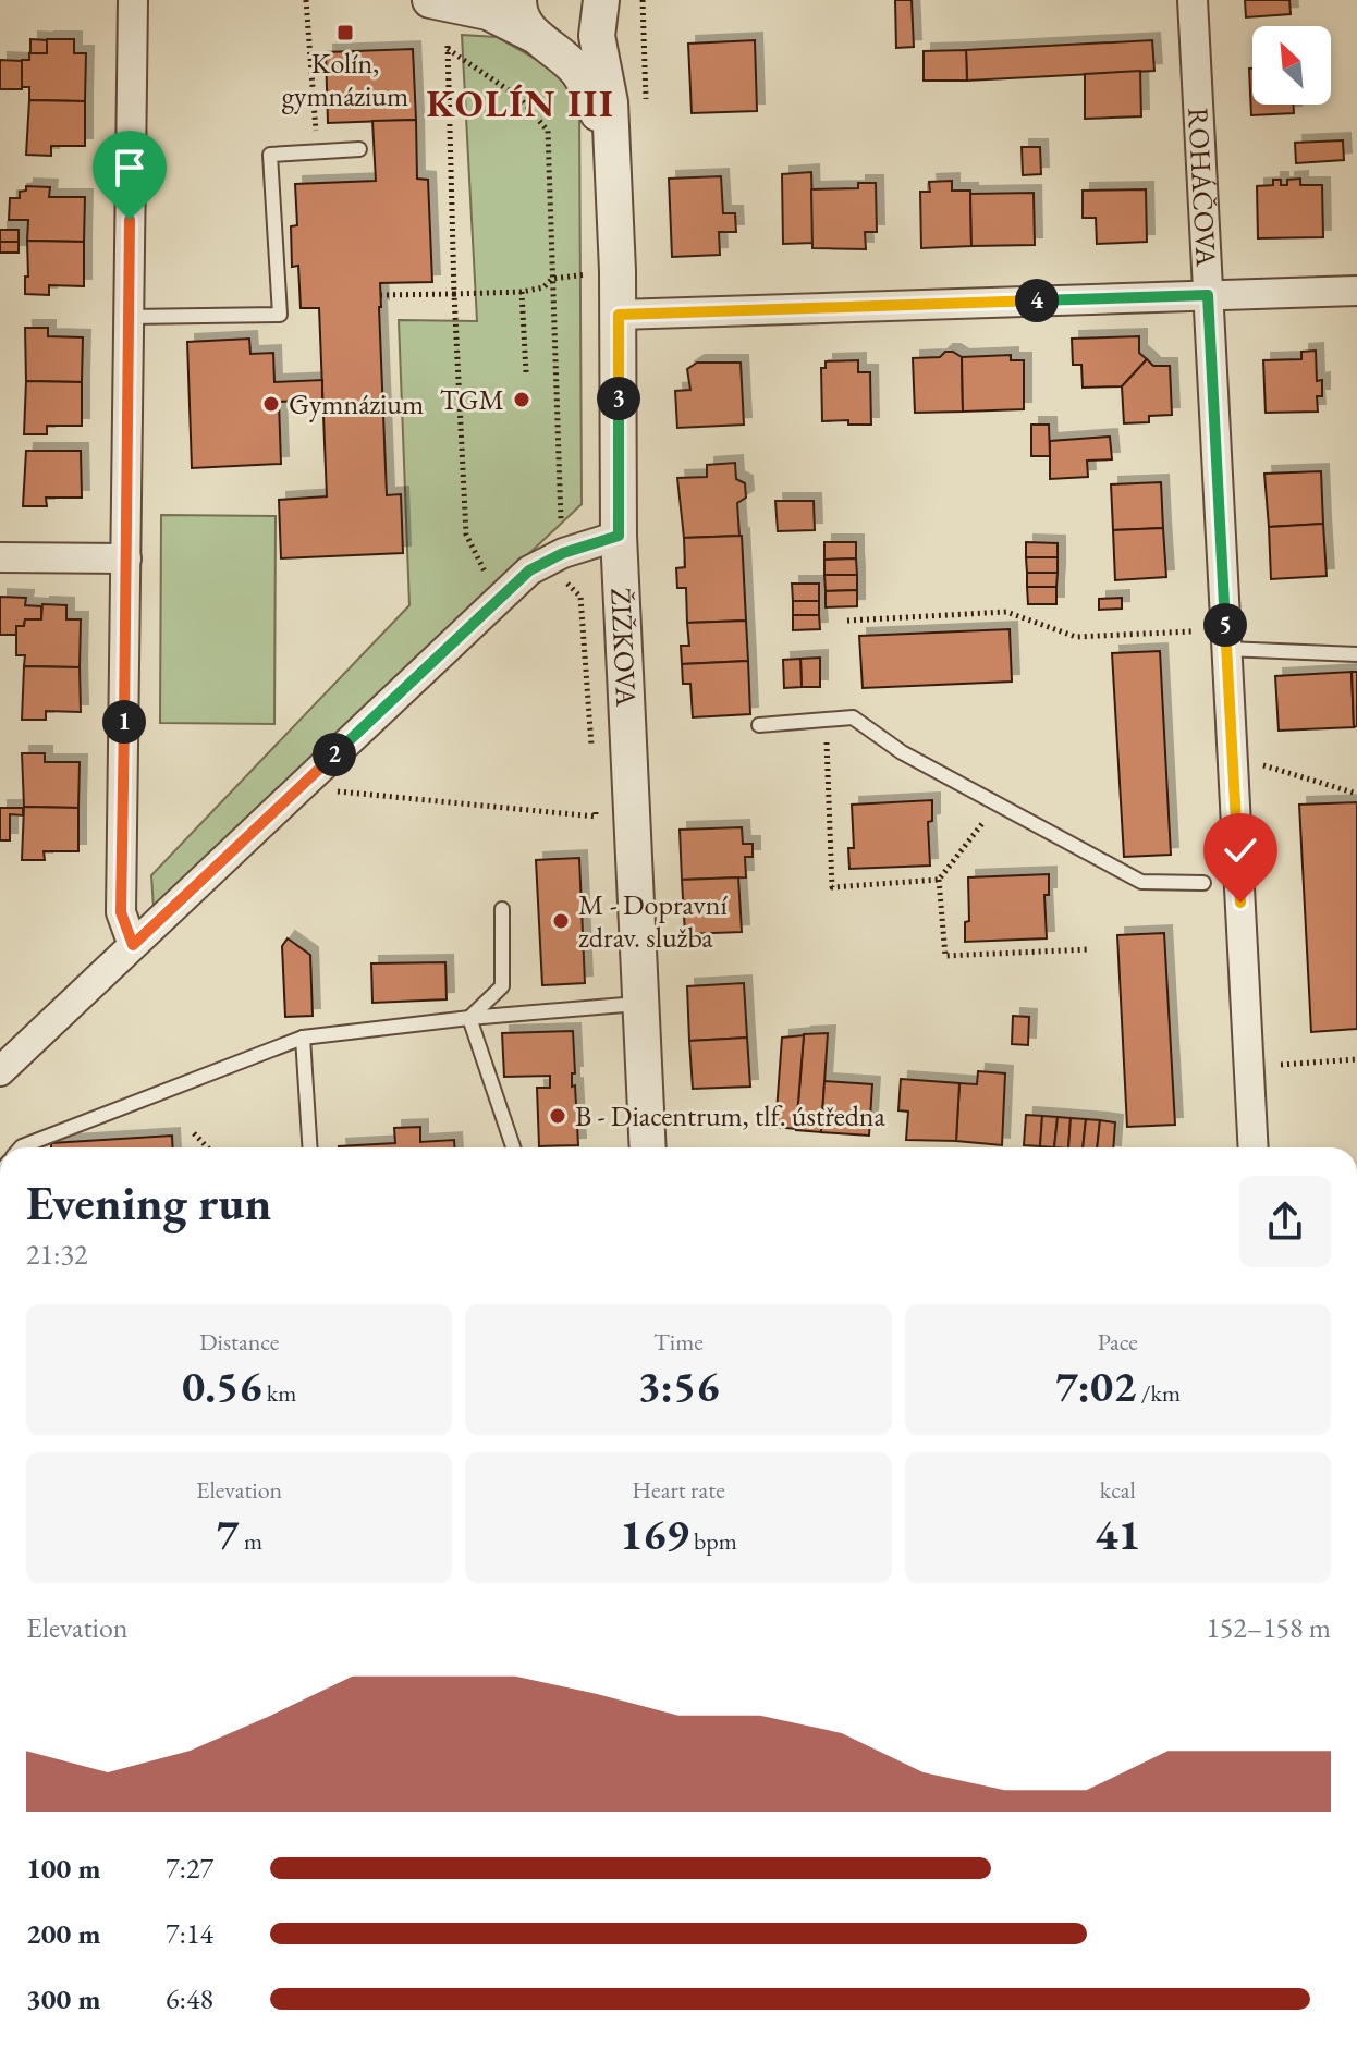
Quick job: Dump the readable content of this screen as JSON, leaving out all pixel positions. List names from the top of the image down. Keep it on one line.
{"streets":{"street":["ROHÁČOVA","ŽIŽKOVA"]},"districts":["KOLÍN III"],"places":{"transit":["Kolín, gymnázium"],"other":["TGM","Gymnázium","M - Dopravní zdrav. služba","B - Diacentrum, tlf. ústředna"]},"north":"top left","page":{"pins":["4","3","5","1","2"],"heading":["Evening run","21:32"],"stats":[["Distance","0.56 km"],["Time","3:56"],["Pace","7:02 /km"],["Elevation","7 m"],["Heart rate","169 bpm"],["kcal","41"]],"chart":["Elevation","152–158 m"],"list":[{"name":"100 m","note":"7:27"},{"name":"200 m","note":"7:14"},{"name":"300 m","note":"6:48"}]}}
